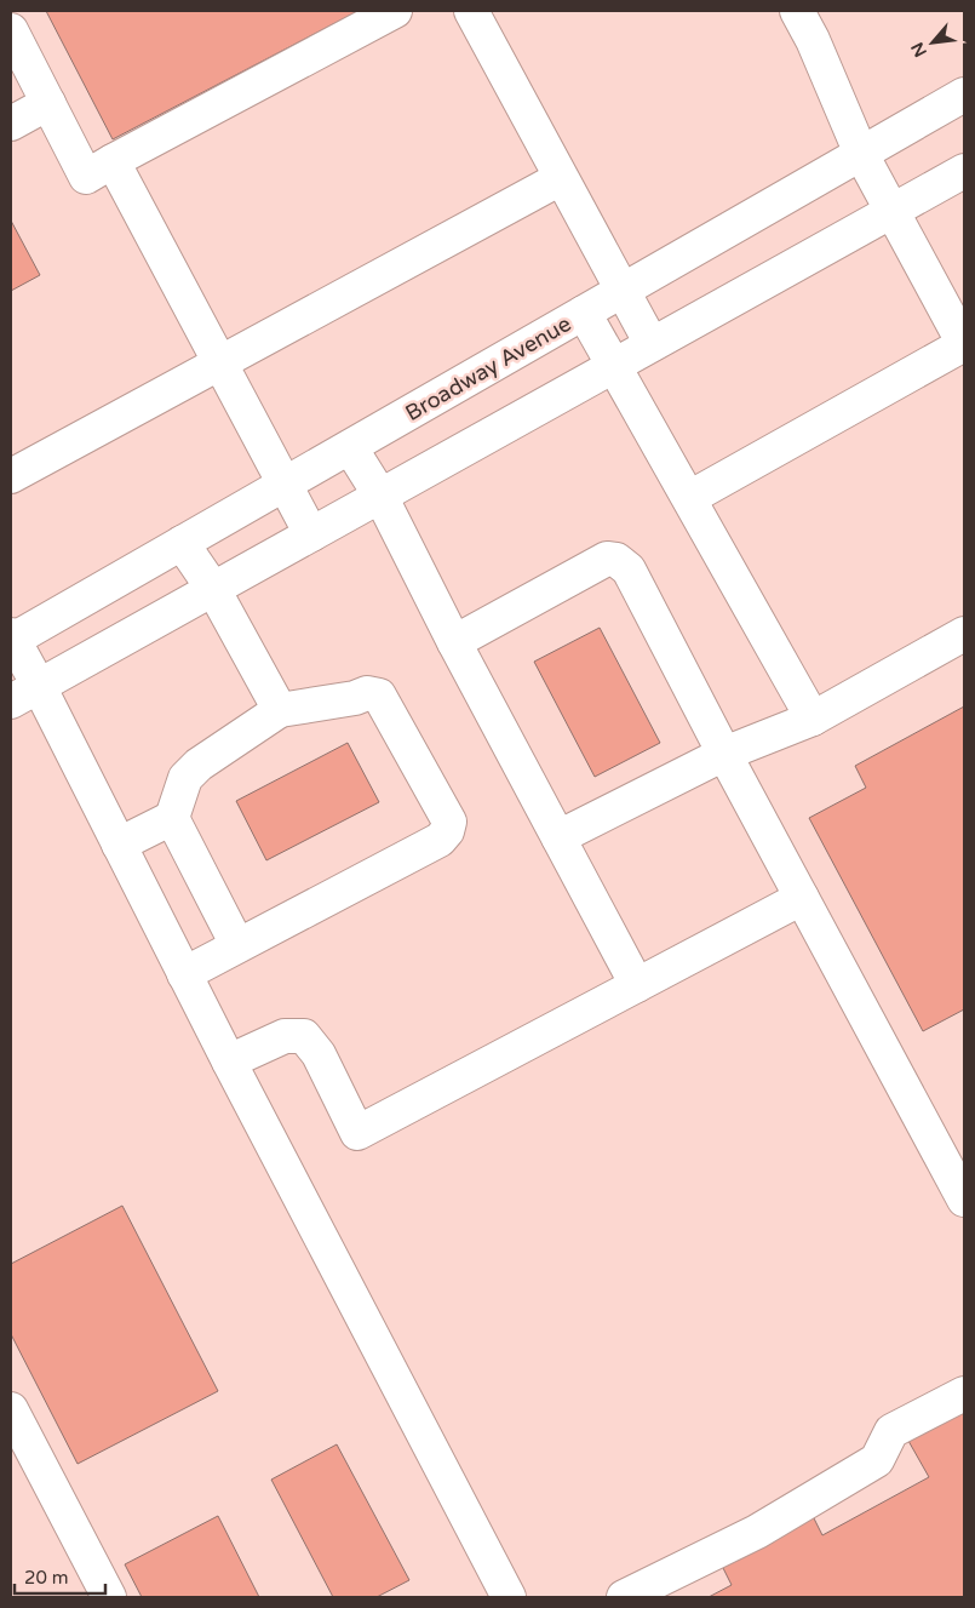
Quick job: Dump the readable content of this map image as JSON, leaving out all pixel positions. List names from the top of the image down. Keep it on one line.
{"streets":{"main road":["Broadway Avenue"]},"scale_bar":"20 m","north":"bottom left"}
